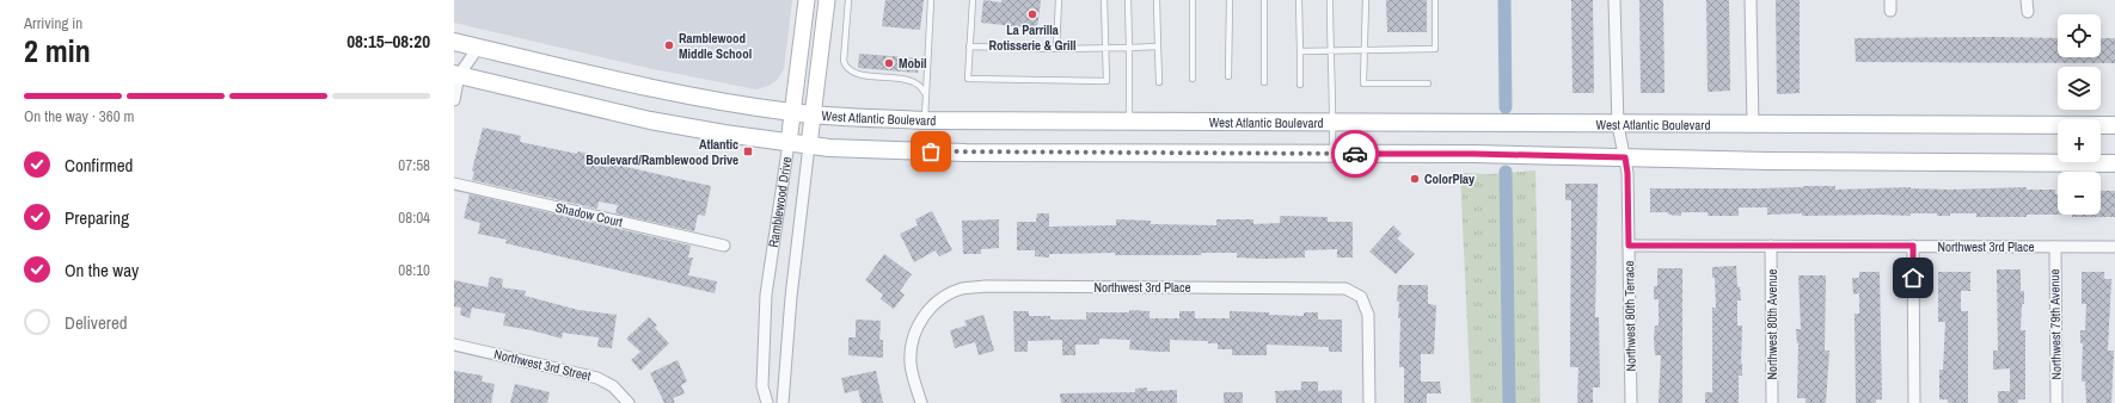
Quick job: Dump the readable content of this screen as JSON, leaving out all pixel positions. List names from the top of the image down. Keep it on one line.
{"streets":{"main road":["West Atlantic Boulevard"],"street":["Ramblewood Drive","Shadow Court","Northwest 3rd Place","Northwest 80th Terrace","Northwest 80th Avenue","Northwest 79th Avenue","Northwest 3rd Street"]},"crossings":[["West Atlantic Boulevard","Ramblewood Drive"],["West Atlantic Boulevard","Northwest 80th Terrace"],["Northwest 3rd Place","Northwest 80th Terrace"],["Northwest 3rd Place","Northwest 80th Avenue"],["Northwest 3rd Place","Northwest 79th Avenue"]],"places":{"other":["La Parrilla Rotisserie & Grill","Ramblewood Middle School","Mobil","ColorPlay"],"transit":["Atlantic Boulevard/Ramblewood Drive"]},"page":{"heading":["2 min","Arriving in","08:15–08:20"],"map_buttons":["+","−"],"bar":"On the way · 360 m","list":[["Confirmed","07:58"],["Preparing","08:04"],["On the way","08:10"],"Delivered"]}}
